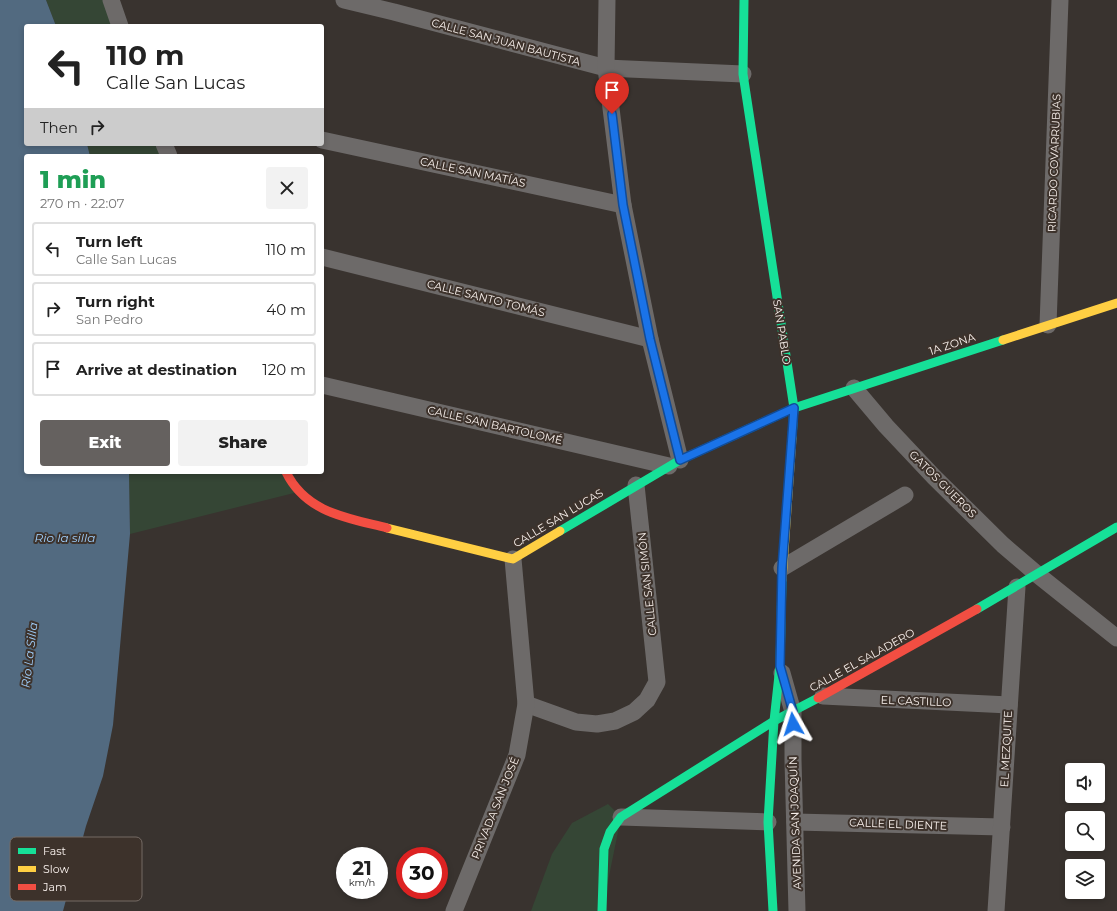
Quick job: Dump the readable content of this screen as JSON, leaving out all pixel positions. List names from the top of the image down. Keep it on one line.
{"streets":{"street":["CALLE SAN JUAN BAUTISTA","RICARDO COVARRUBIAS","CALLE SAN MATÍAS","CALLE SANTO TOMÁS","SAN PABLO","1A ZONA","CALLE SAN BARTOLOMÉ","GATOS GUEROS","CALLE SAN LUCAS","CALLE SAN SIMÓN","CALLE EL SALADERO","EL CASTILLO","EL MEZQUITE","PRIVADA SAN JOSÉ","AVENIDA SAN JOAQUÍN","CALLE EL DIENTE"]},"crossings":[["CALLE SAN JUAN BAUTISTA","SAN PABLO"],["RICARDO COVARRUBIAS","1A ZONA"],["SAN PABLO","1A ZONA"],["SAN PABLO","CALLE SAN LUCAS"],["SAN PABLO","CALLE EL SALADERO"],["SAN PABLO","AVENIDA SAN JOAQUÍN"],["1A ZONA","GATOS GUEROS"],["1A ZONA","CALLE SAN LUCAS"],["CALLE SAN BARTOLOMÉ","CALLE SAN LUCAS"],["GATOS GUEROS","CALLE EL SALADERO"],["CALLE SAN LUCAS","CALLE SAN SIMÓN"],["CALLE SAN LUCAS","PRIVADA SAN JOSÉ"],["CALLE SAN SIMÓN","PRIVADA SAN JOSÉ"],["CALLE EL SALADERO","EL CASTILLO"],["CALLE EL SALADERO","EL MEZQUITE"],["CALLE EL SALADERO","AVENIDA SAN JOAQUÍN"],["EL CASTILLO","EL MEZQUITE"],["EL MEZQUITE","CALLE EL DIENTE"],["AVENIDA SAN JOAQUÍN","CALLE EL DIENTE"]],"water":["Rio la silla","Río La Silla"],"legend":["Fast","Slow","Jam"],"page":{"turn":["110 m","Calle San Lucas"],"then":"Then","heading":["1 min","270 m · 22:07"],"list":[{"name":"Turn left","note":"Calle San Lucas","value":"110 m"},{"name":"Turn right","note":"San Pedro","value":"40 m"},{"name":"Arrive at destination","value":"120 m"}],"buttons":["Exit","Share"],"speed":"21 km/h","limit":"30"}}
